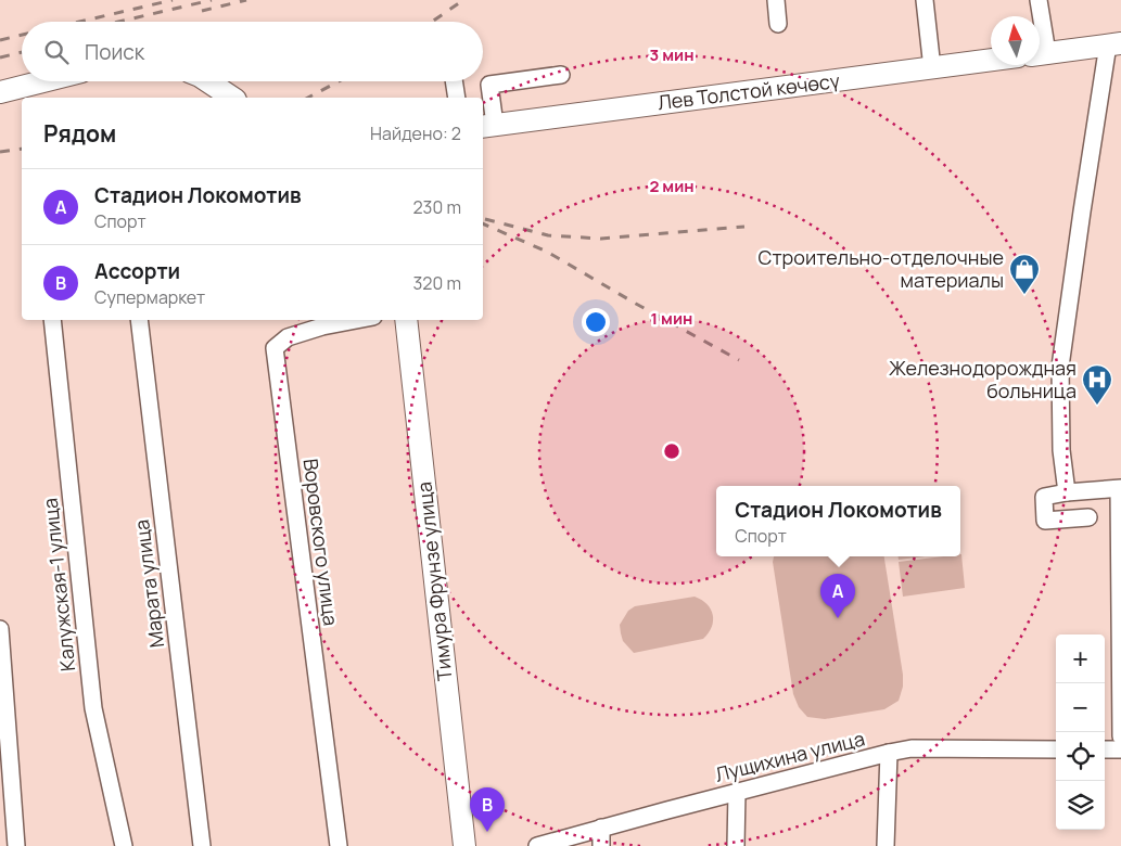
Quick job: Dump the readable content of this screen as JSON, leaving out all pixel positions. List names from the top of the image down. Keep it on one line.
{"streets":{"main road":["Лев Толстой көчөсү","Тимура Фрунзе улица"],"street":["Воровского улица","Марата улица","Калужская-1 улица","Лущихина улица"]},"places":{"shop":["Строительно-отделочные материалы"],"hospital":["Железнодорождная больница"]},"north":"top","page":{"search":"Поиск","heading":["Рядом","Найдено: 2"],"list":[{"mark":"A","name":"Стадион Локомотив","note":"Спорт","value":"230 m"},{"mark":"B","name":"Ассорти","note":"Супермаркет","value":"320 m"}],"popup":["Стадион Локомотив","Спорт"],"pins":["A","B"],"map_buttons":["+","−"]},"rings":["3 мин","2 мин","1 мин"]}
